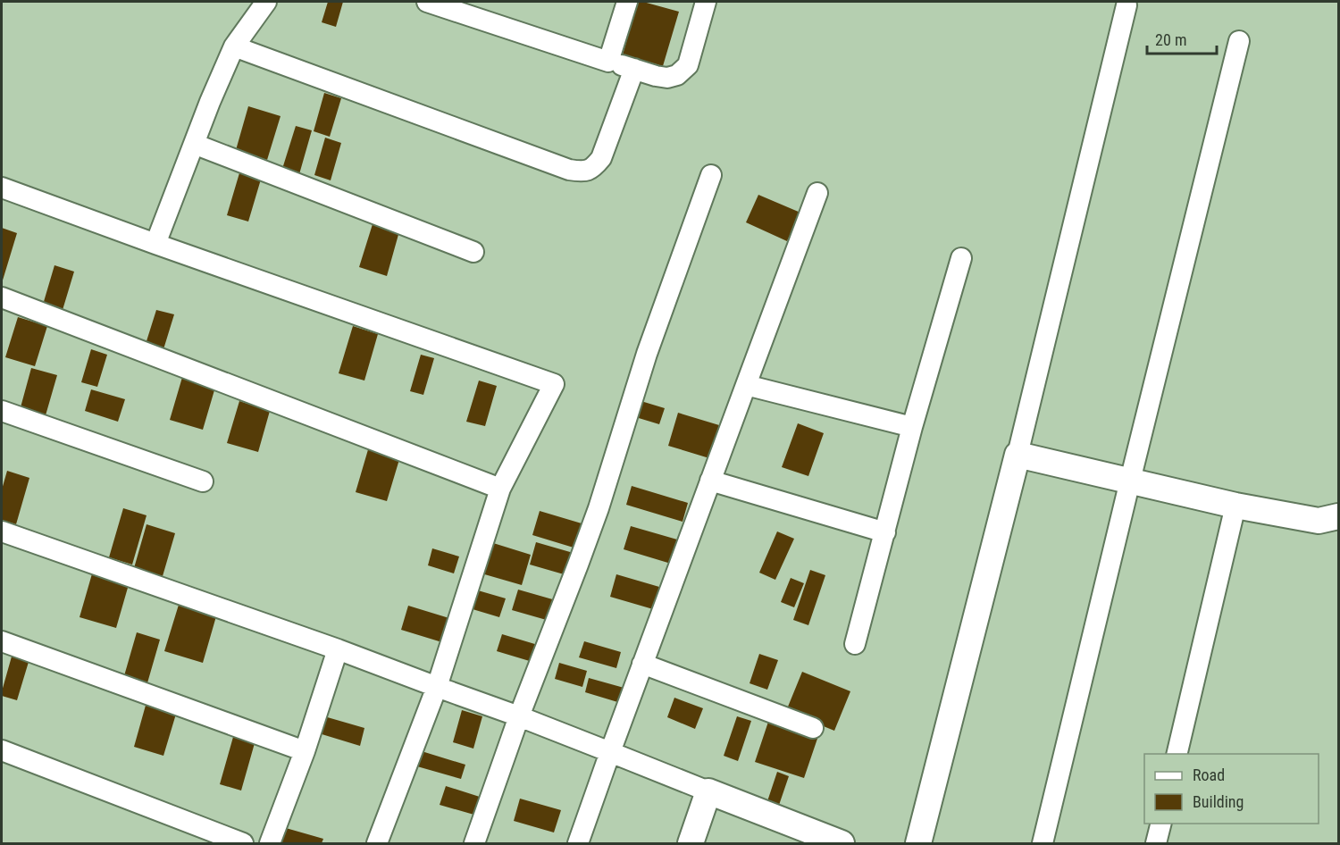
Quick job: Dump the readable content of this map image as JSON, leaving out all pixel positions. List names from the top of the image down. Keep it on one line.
{"legend":["Road","Building"],"scale_bar":"20 m"}
